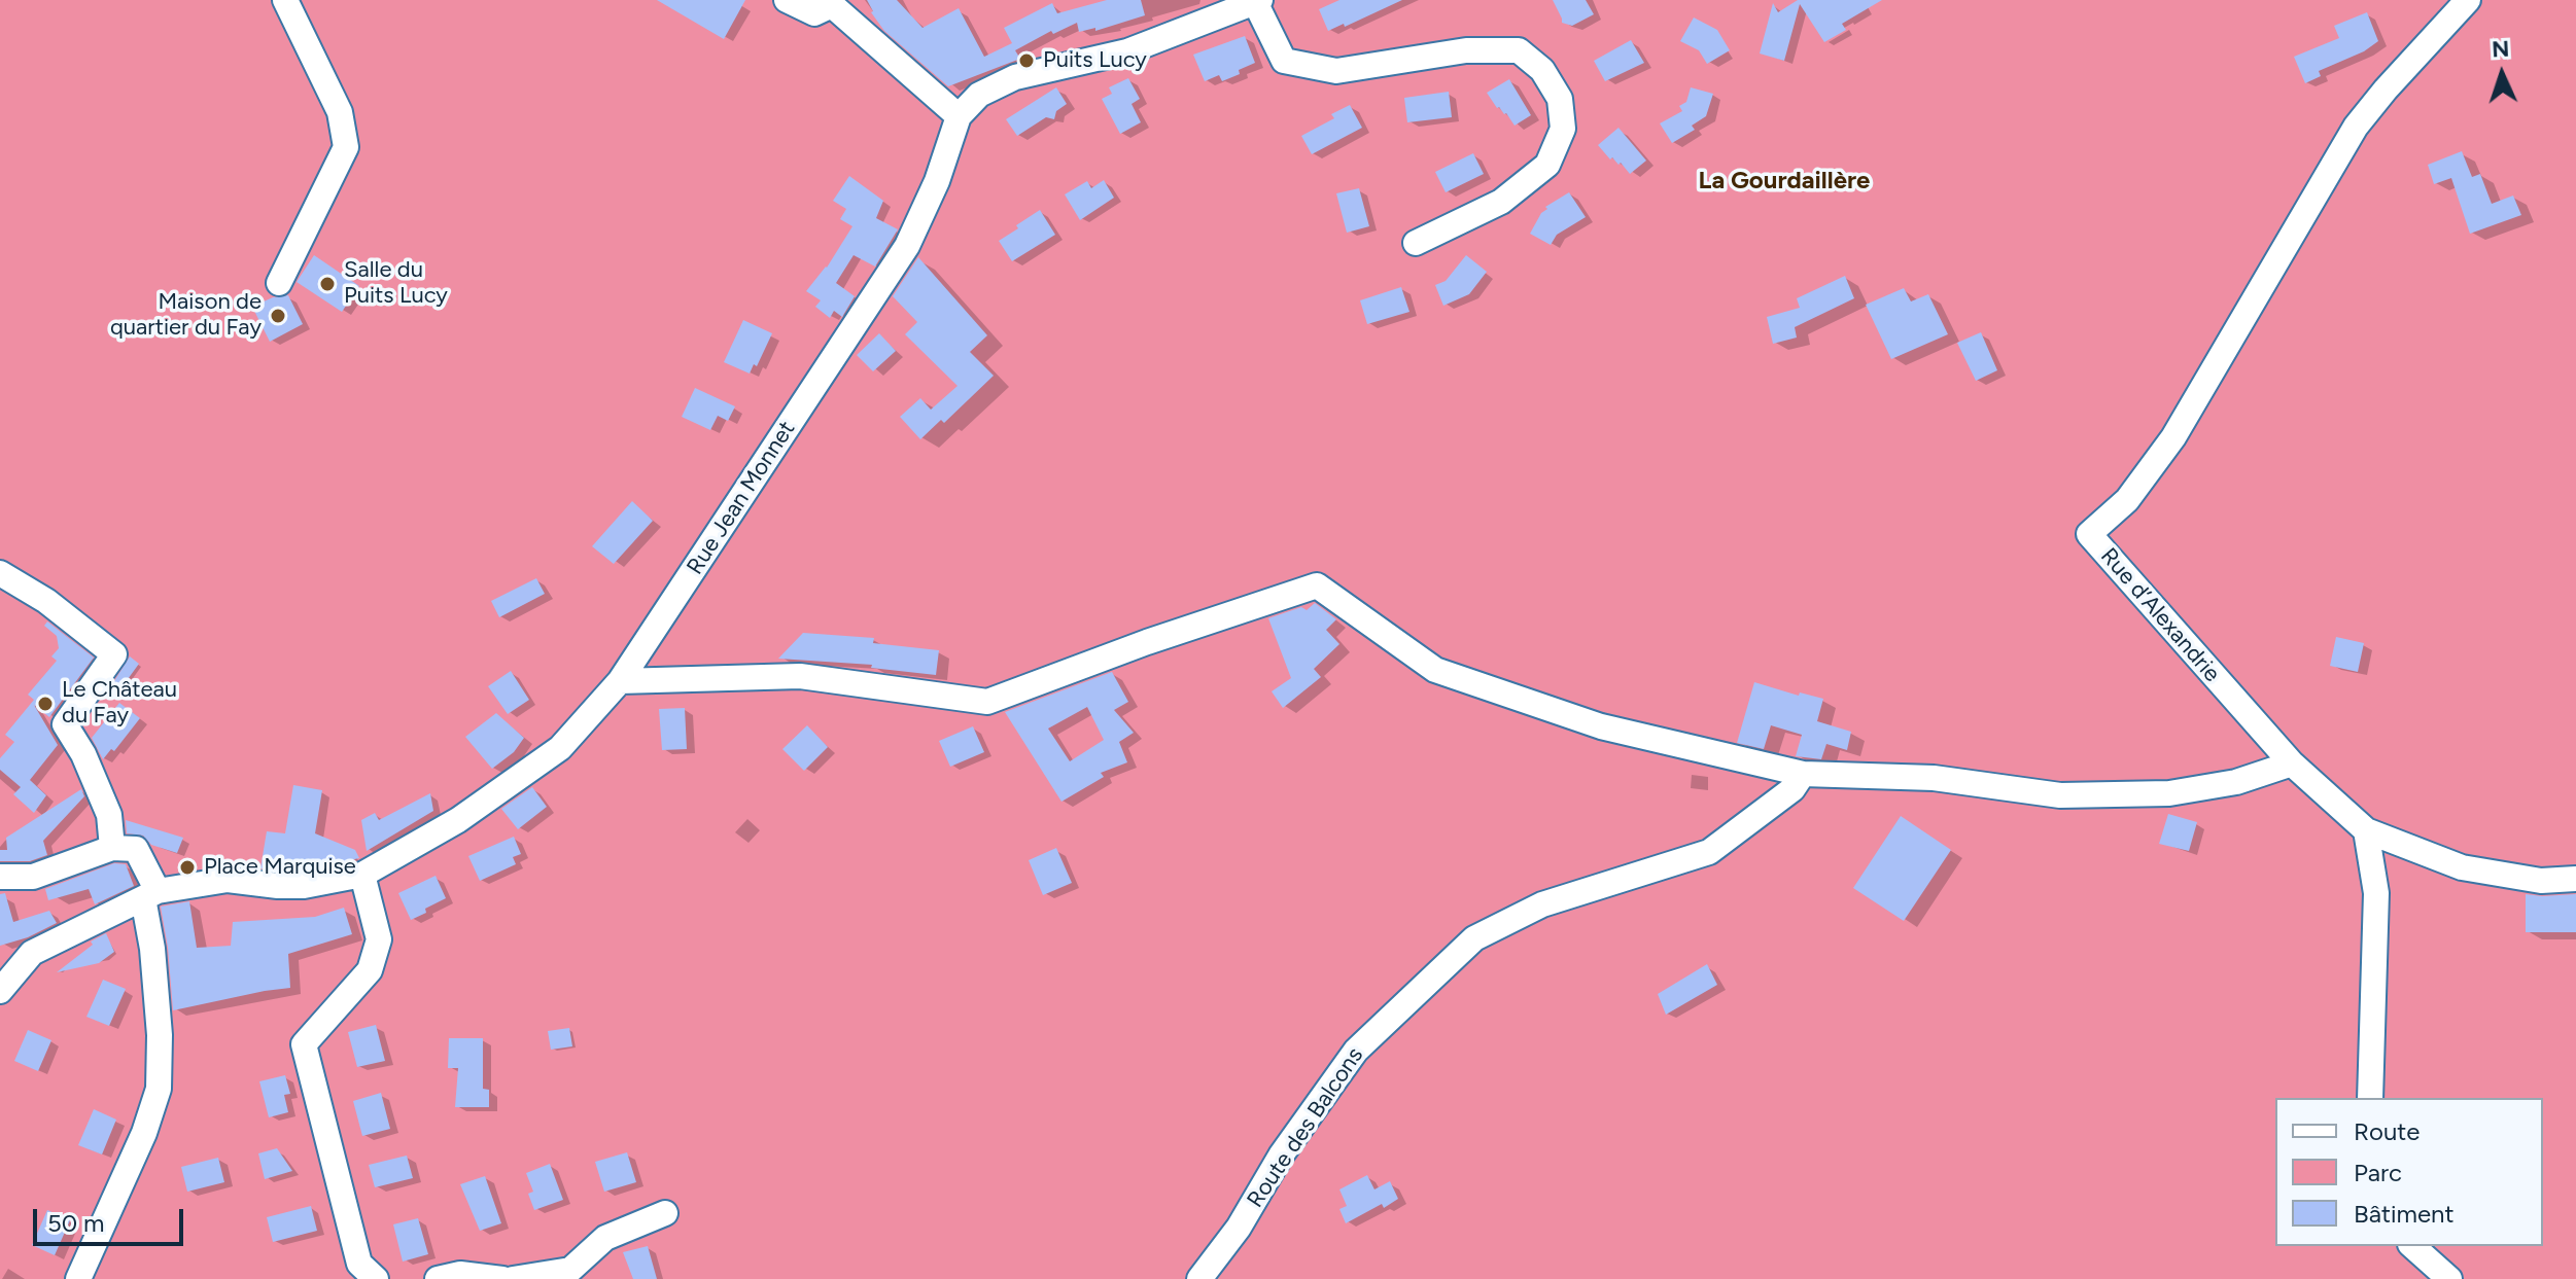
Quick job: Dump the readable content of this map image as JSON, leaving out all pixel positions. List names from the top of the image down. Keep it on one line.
{"streets":{"street":["Rue Jean Monnet","Rue d’Alexandrie","Route des Balcons"]},"districts":["La Gourdaillère"],"places":["Puits Lucy","Salle du Puits Lucy","Maison de quartier du Fay","Le Château du Fay","Place Marquise"],"legend":["Route","Parc","Bâtiment"],"scale_bar":"50 m","north":"top"}
